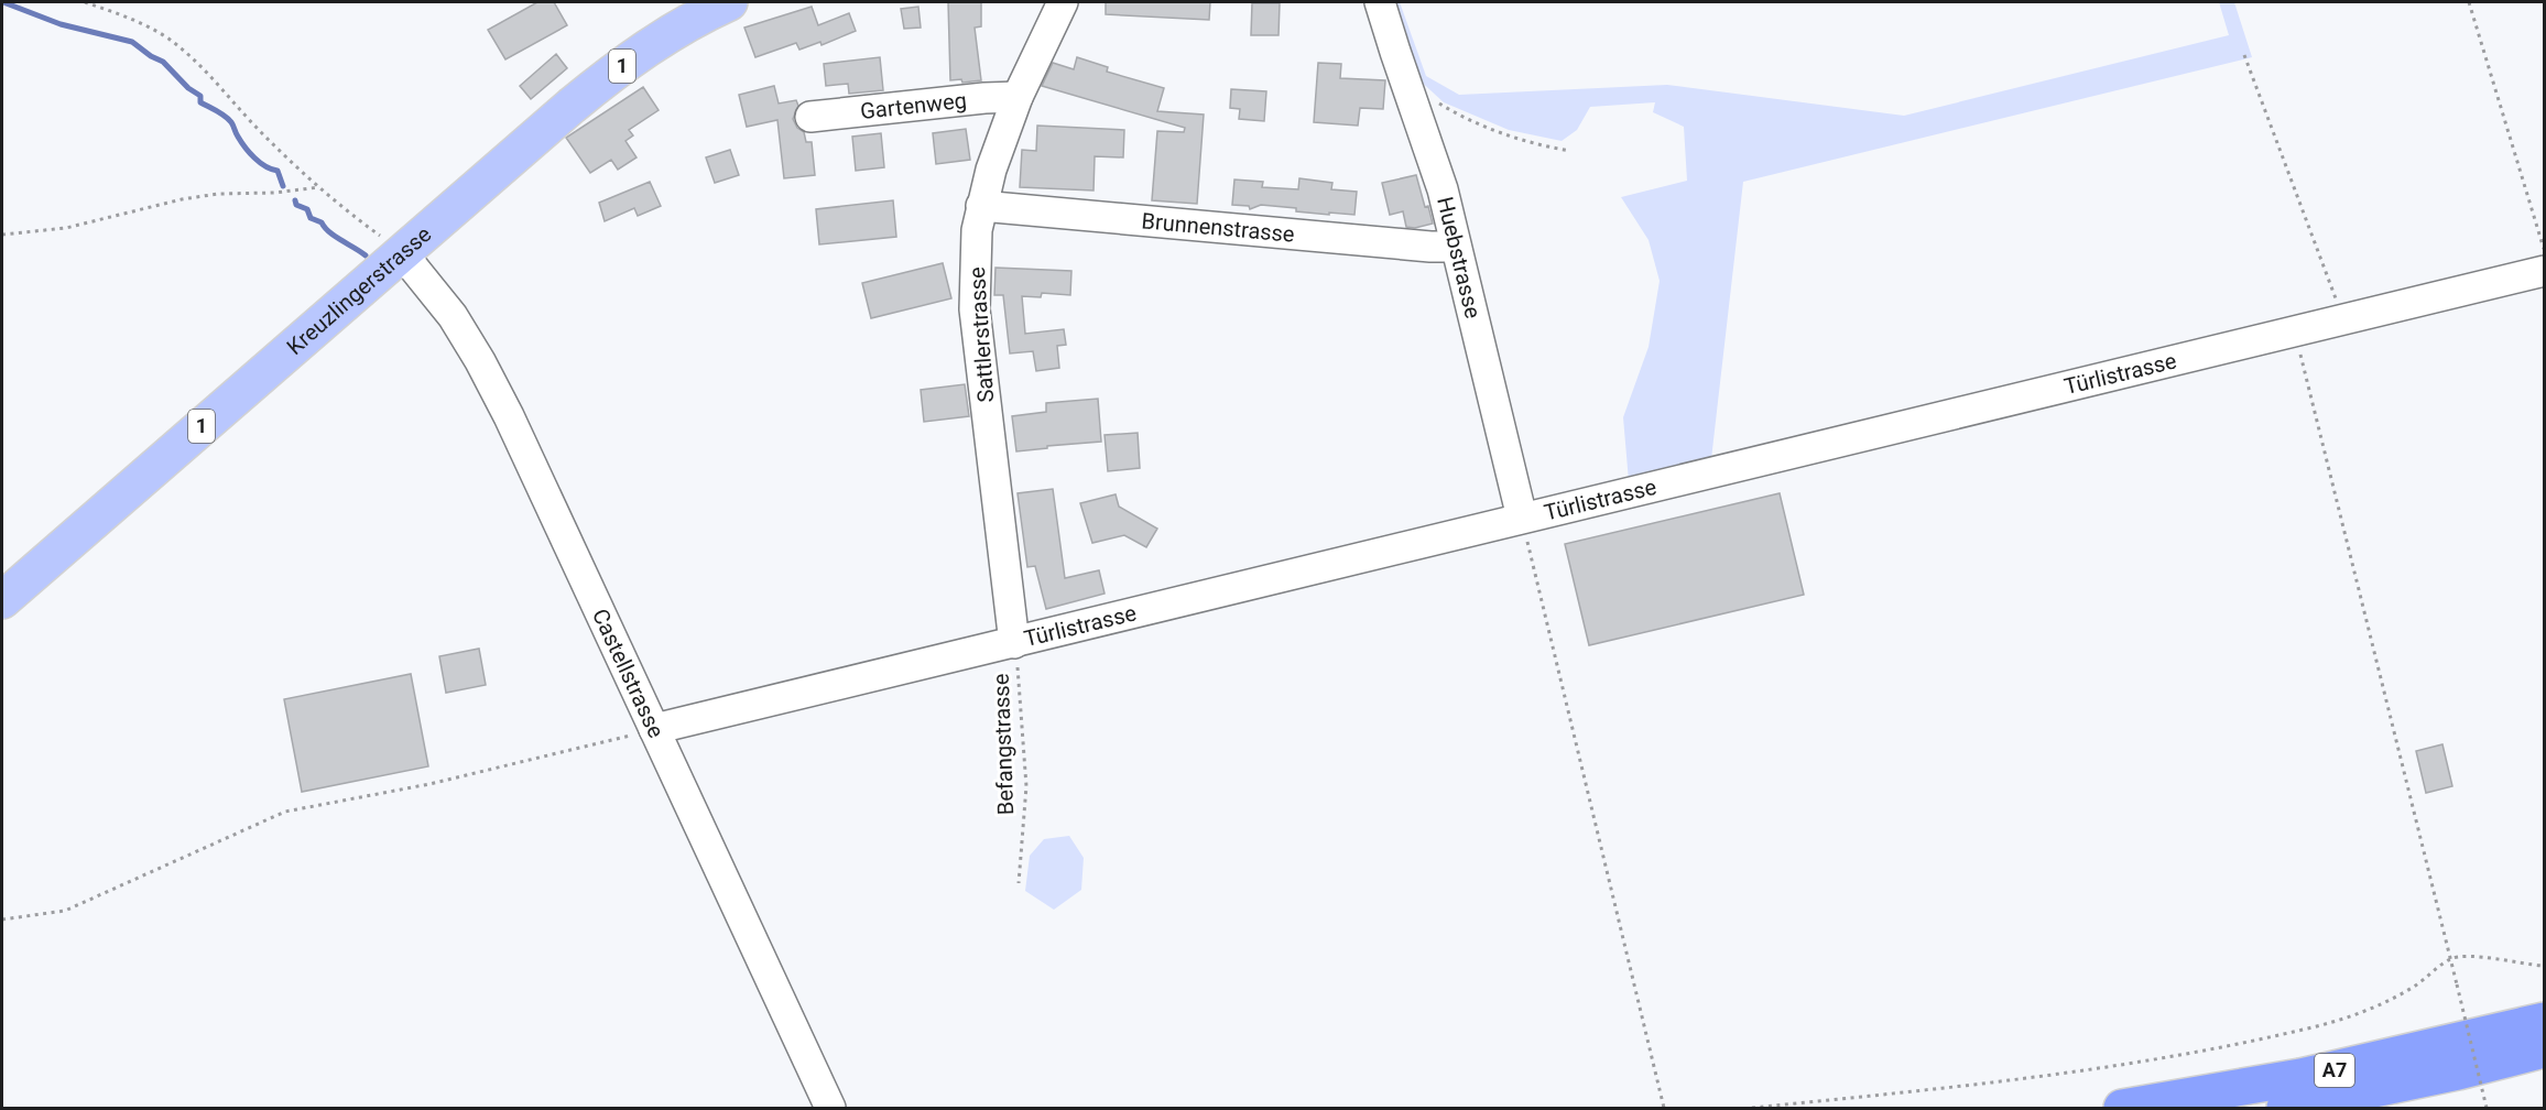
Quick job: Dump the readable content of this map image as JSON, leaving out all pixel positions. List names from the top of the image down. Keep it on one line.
{"streets":{"highway":["A7"],"main road":["1","Kreuzlingerstrasse"],"street":["Gartenweg","Brunnenstrasse","Huebstrasse","Sattlerstrasse","Türlistrasse","Castellstrasse"],"path":["Befangstrasse"]},"crossings":[["Gartenweg","Sattlerstrasse"],["Brunnenstrasse","Huebstrasse"],["Brunnenstrasse","Sattlerstrasse"],["Huebstrasse","Türlistrasse"],["Kreuzlingerstrasse","Castellstrasse"],["Sattlerstrasse","Türlistrasse"],["Sattlerstrasse","Befangstrasse"],["Türlistrasse","Castellstrasse"],["Türlistrasse","Befangstrasse"]]}
